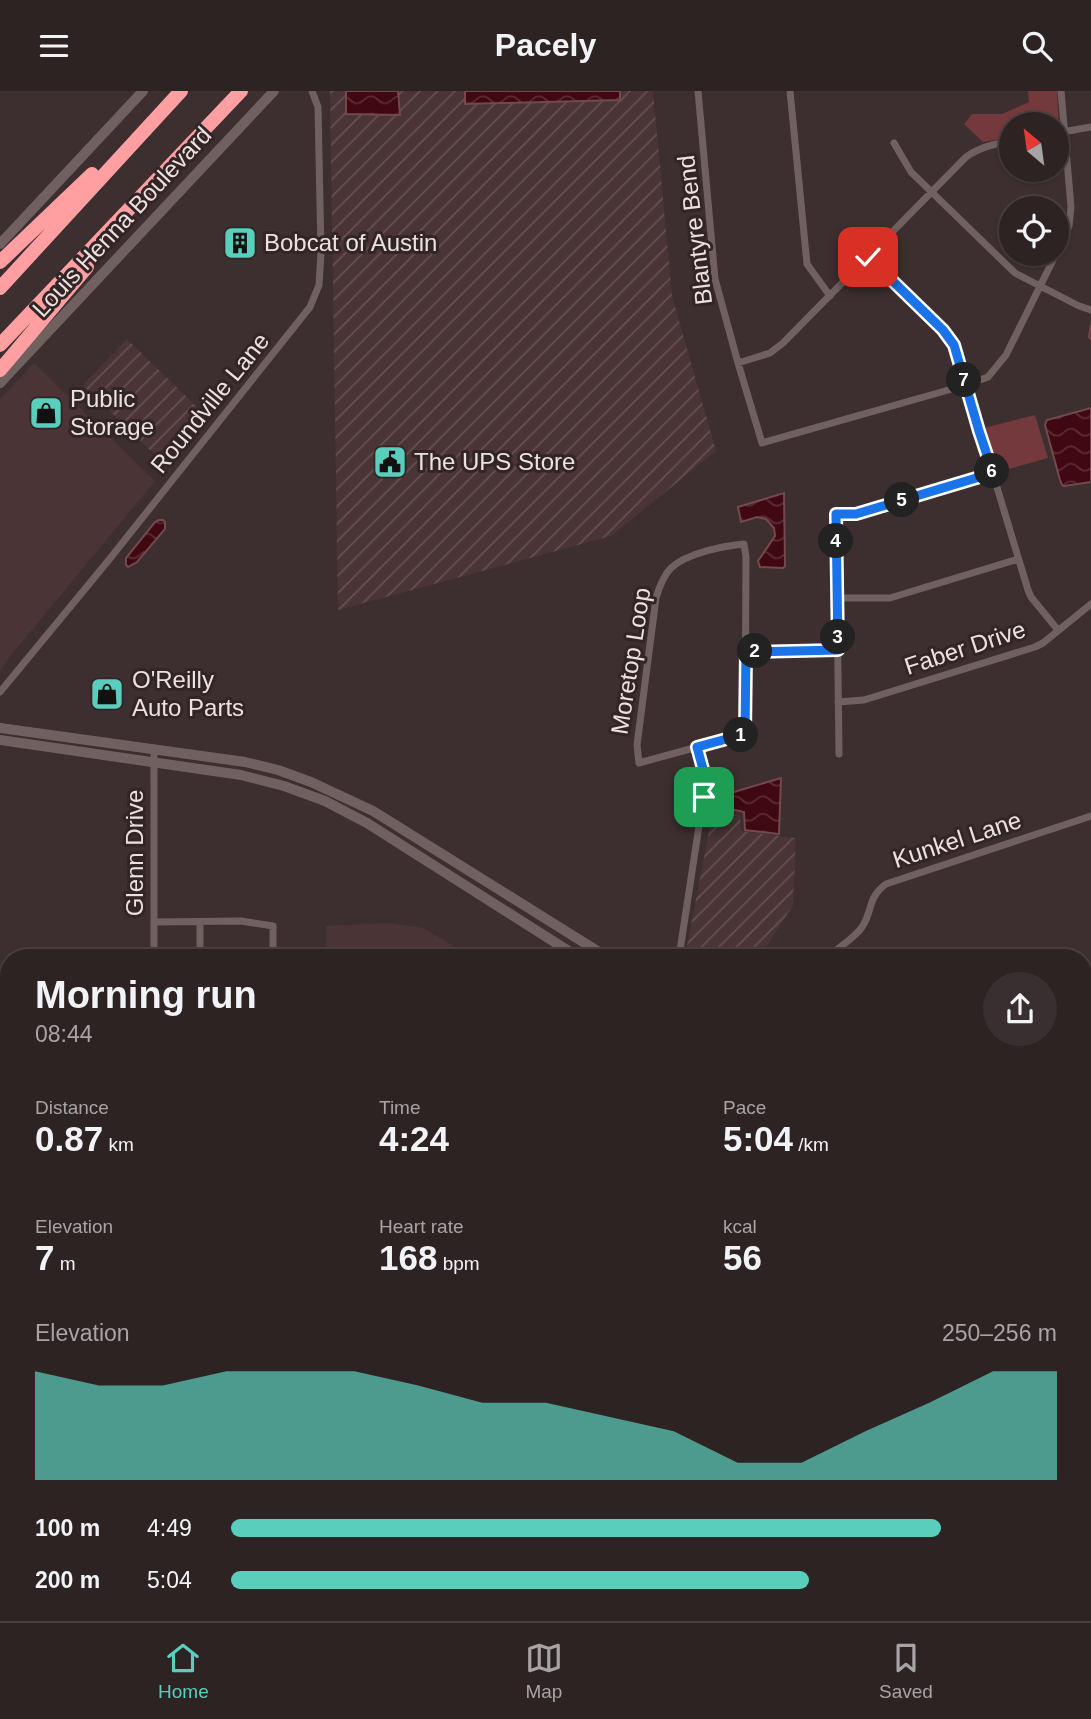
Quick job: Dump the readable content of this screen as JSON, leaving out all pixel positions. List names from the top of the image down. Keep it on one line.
{"streets":{"main road":["Louis Henna Boulevard"],"street":["Blantyre Bend","Roundville Lane","Faber Drive","Moretop Loop","Kunkel Lane","Glenn Drive"]},"places":{"building":["Bobcat of Austin"],"shop":["Public Storage","O'Reilly Auto Parts"],"public building":["The UPS Store"]},"north":"top left","page":{"header":"Pacely","pins":["7","6","5","4","3","2","1"],"heading":["Morning run","08:44"],"stats":[["Distance","0.87 km"],["Time","4:24"],["Pace","5:04 /km"],["Elevation","7 m"],["Heart rate","168 bpm"],["kcal","56"]],"chart":["Elevation","250–256 m"],"list":[{"name":"100 m","note":"4:49"},{"name":"200 m","note":"5:04"}],"tabs":["Home","Map","Saved"]}}
